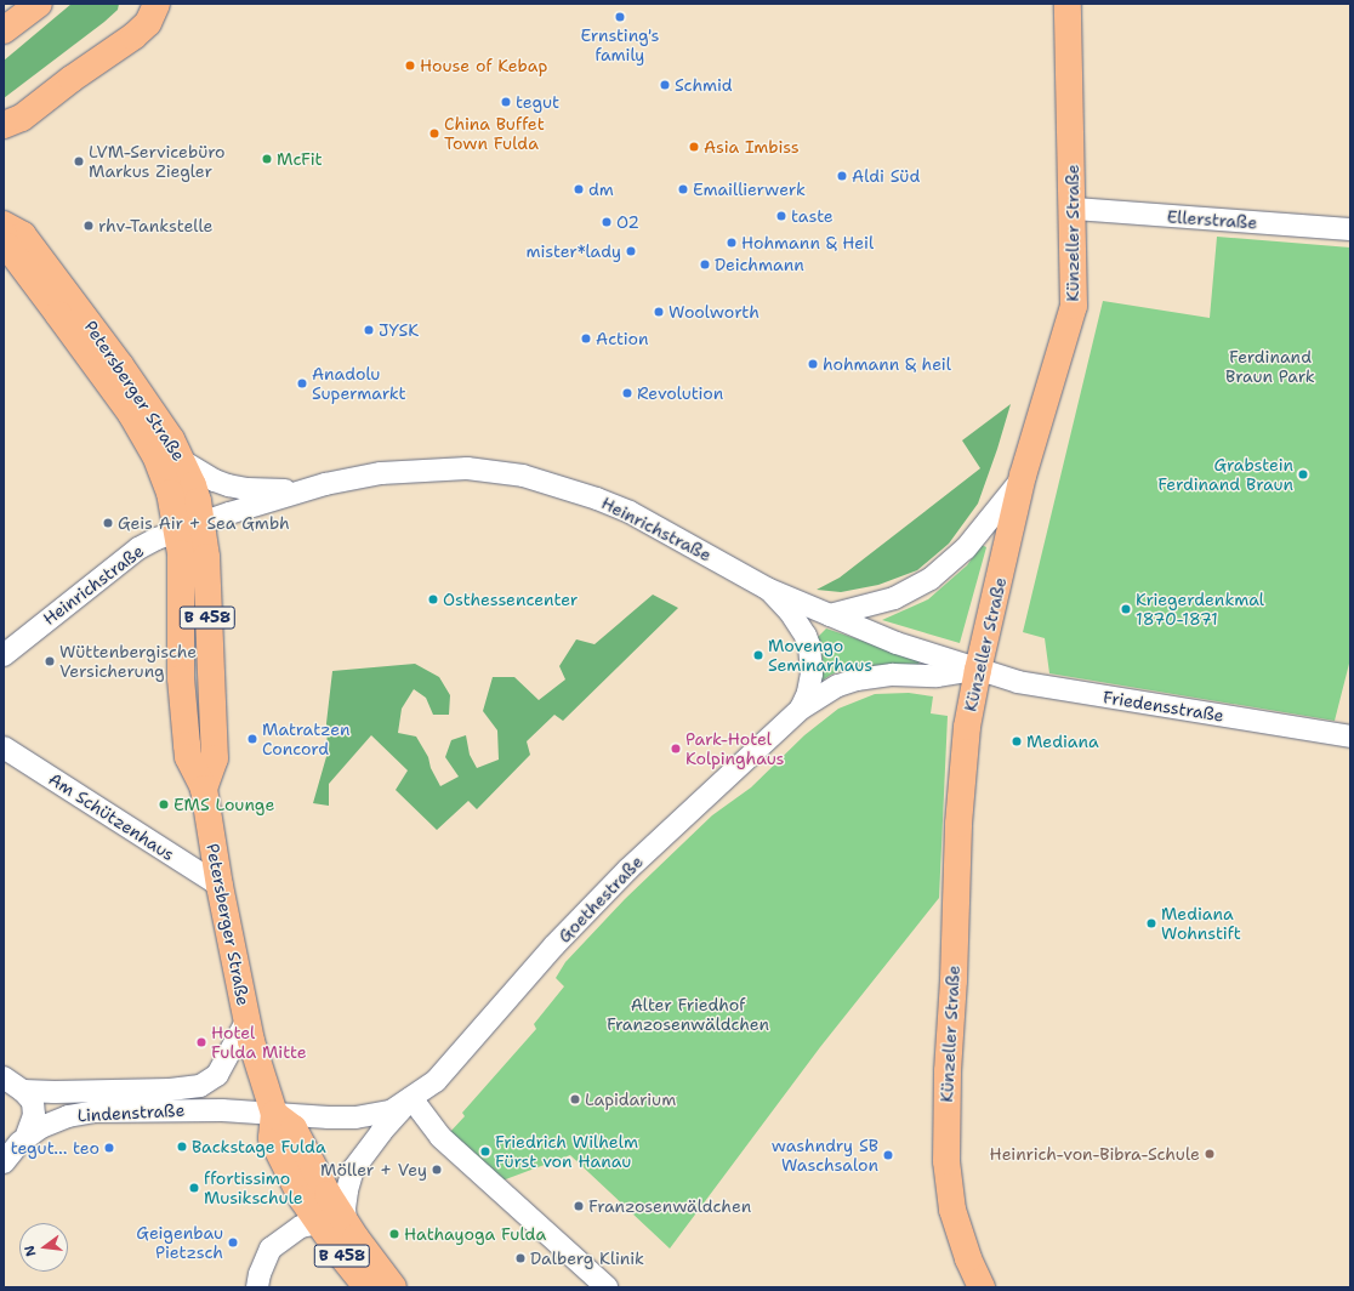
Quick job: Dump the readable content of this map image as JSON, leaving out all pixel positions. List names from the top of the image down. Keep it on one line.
{"streets":{"main road":["Künzeller Straße","Petersberger Straße","B 458"],"street":["Ellerstraße","Heinrichstraße","Friedensstraße","Am Schützenhaus","Goethestraße","Lindenstraße"]},"crossings":[["Ellerstraße","Künzeller Straße"],["Künzeller Straße","Heinrichstraße"],["Künzeller Straße","Friedensstraße"],["Künzeller Straße","Goethestraße"],["Petersberger Straße","Heinrichstraße"],["Petersberger Straße","B 458"],["Petersberger Straße","Am Schützenhaus"],["Petersberger Straße","Goethestraße"],["Petersberger Straße","Lindenstraße"],["Heinrichstraße","Friedensstraße"],["Heinrichstraße","Goethestraße"],["B 458","Goethestraße"],["B 458","Lindenstraße"],["Friedensstraße","Goethestraße"],["Goethestraße","Lindenstraße"]],"parks":["Ferdinand Braun Park","Alter Friedhof Franzosenwäldchen"],"places":["Ernsting's family","House of Kebap","Schmid","tegut","China Buffet Town Fulda","Asia Imbiss","McFit","LVM-Servicebüro Markus Ziegler","Aldi Süd","dm","Emaillierwerk","taste","O2","rhv-Tankstelle","Hohmann & Heil","mister*lady","Deichmann","Woolworth","JYSK","Action","hohmann & heil","Anadolu Supermarkt","Revolution","Grabstein Ferdinand Braun","Geis Air + Sea Gmbh","Osthessencenter","Kriegerdenkmal 1870-1871","Movengo Seminarhaus","Wüttenbergische Versicherung","Matratzen Concord","Mediana","Park-Hotel Kolpinghaus","EMS Lounge","Mediana Wohnstift","Hotel Fulda Mitte","Lapidarium","Backstage Fulda","tegut… teo","Friedrich Wilhelm Fürst von Hanau","Heinrich-von-Bibra-Schule","washndry SB Waschsalon","Möller + Vey","ffortissimo Musikschule","Franzosenwäldchen","Hathayoga Fulda","Geigenbau Pietzsch","Dalberg Klinik"],"north":"left"}
